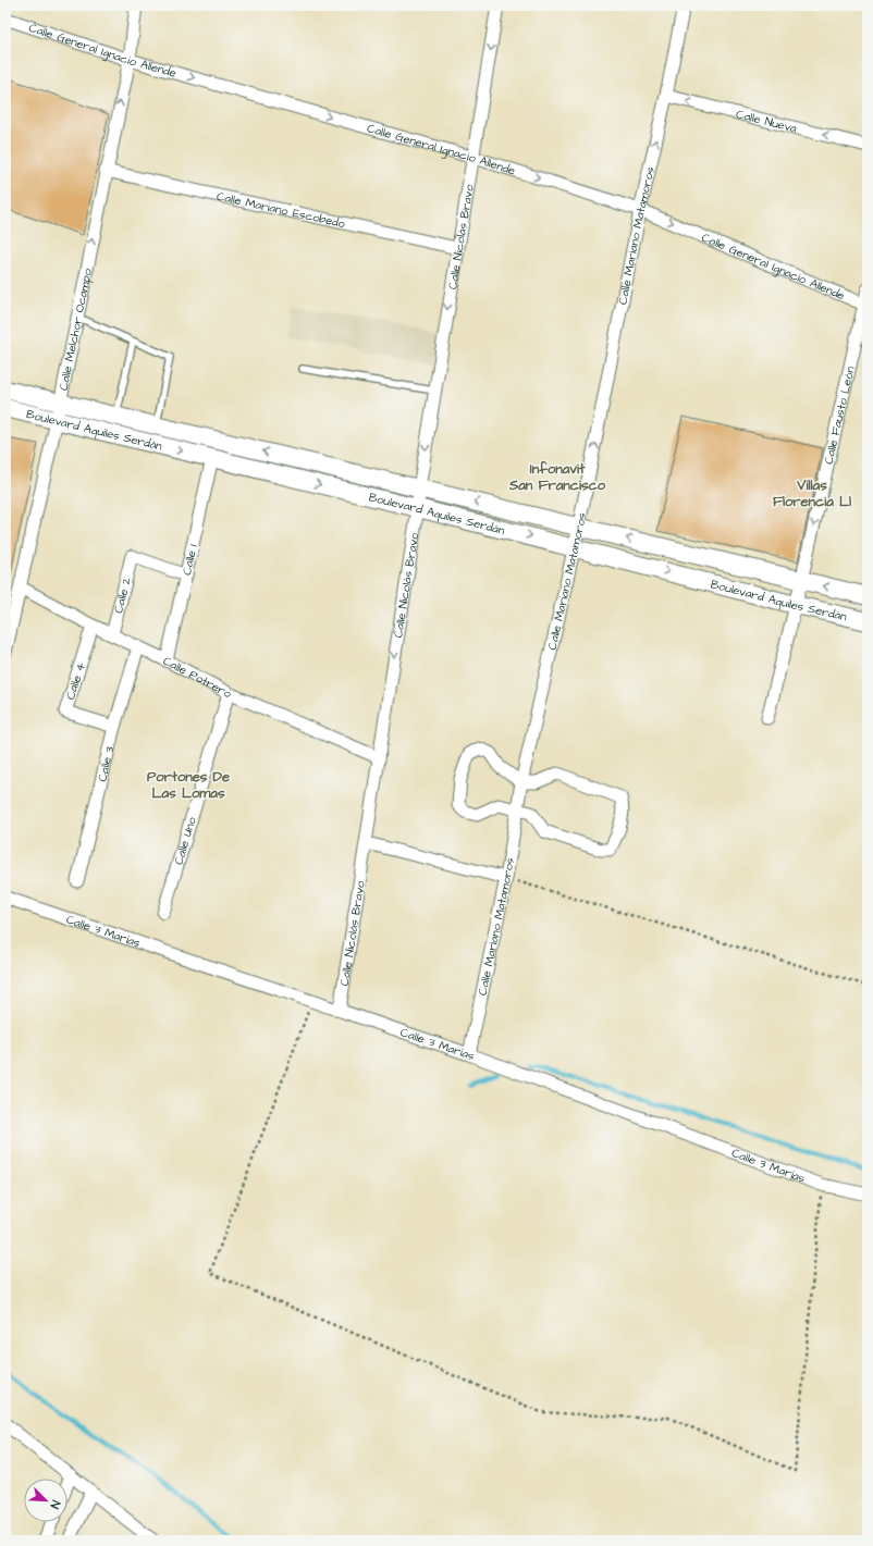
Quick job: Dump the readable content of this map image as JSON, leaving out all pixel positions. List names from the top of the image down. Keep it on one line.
{"streets":{"street":["Calle General Ignacio Allende","Calle Nueva","Calle Mariano Escobedo","Calle Mariano Matamoros","Calle Nicolás Bravo","Calle Melchor Ocampo","Calle Fausto León","Boulevard Aquiles Serdán","Calle 1","Calle 2","Calle Potrero","Calle 4","Calle 3","Calle Uno","Calle 3 Marías"]},"crossings":[["Calle General Ignacio Allende","Calle Mariano Matamoros"],["Calle General Ignacio Allende","Calle Nicolás Bravo"],["Calle General Ignacio Allende","Calle Melchor Ocampo"],["Calle General Ignacio Allende","Calle Fausto León"],["Calle Nueva","Calle Mariano Matamoros"],["Calle Mariano Escobedo","Calle Nicolás Bravo"],["Calle Mariano Escobedo","Calle Melchor Ocampo"],["Calle Mariano Matamoros","Boulevard Aquiles Serdán"],["Calle Mariano Matamoros","Calle 3 Marías"],["Calle Nicolás Bravo","Boulevard Aquiles Serdán"],["Calle Nicolás Bravo","Calle Potrero"],["Calle Nicolás Bravo","Calle 3 Marías"],["Calle Melchor Ocampo","Boulevard Aquiles Serdán"],["Calle Melchor Ocampo","Calle Potrero"],["Calle Fausto León","Boulevard Aquiles Serdán"],["Boulevard Aquiles Serdán","Calle 1"],["Calle 1","Calle 2"],["Calle 1","Calle Potrero"],["Calle 2","Calle Potrero"],["Calle Potrero","Calle 4"],["Calle Potrero","Calle 3"],["Calle Potrero","Calle Uno"],["Calle 4","Calle 3"]],"one_way":["Calle General Ignacio Allende","Calle Nueva","Calle Mariano Matamoros","Calle Nicolás Bravo","Calle Melchor Ocampo","Calle Fausto León"],"districts":["Infonavit San Francisco","Villas Florencia Ll","Portones De Las Lomas"],"north":"bottom right"}
